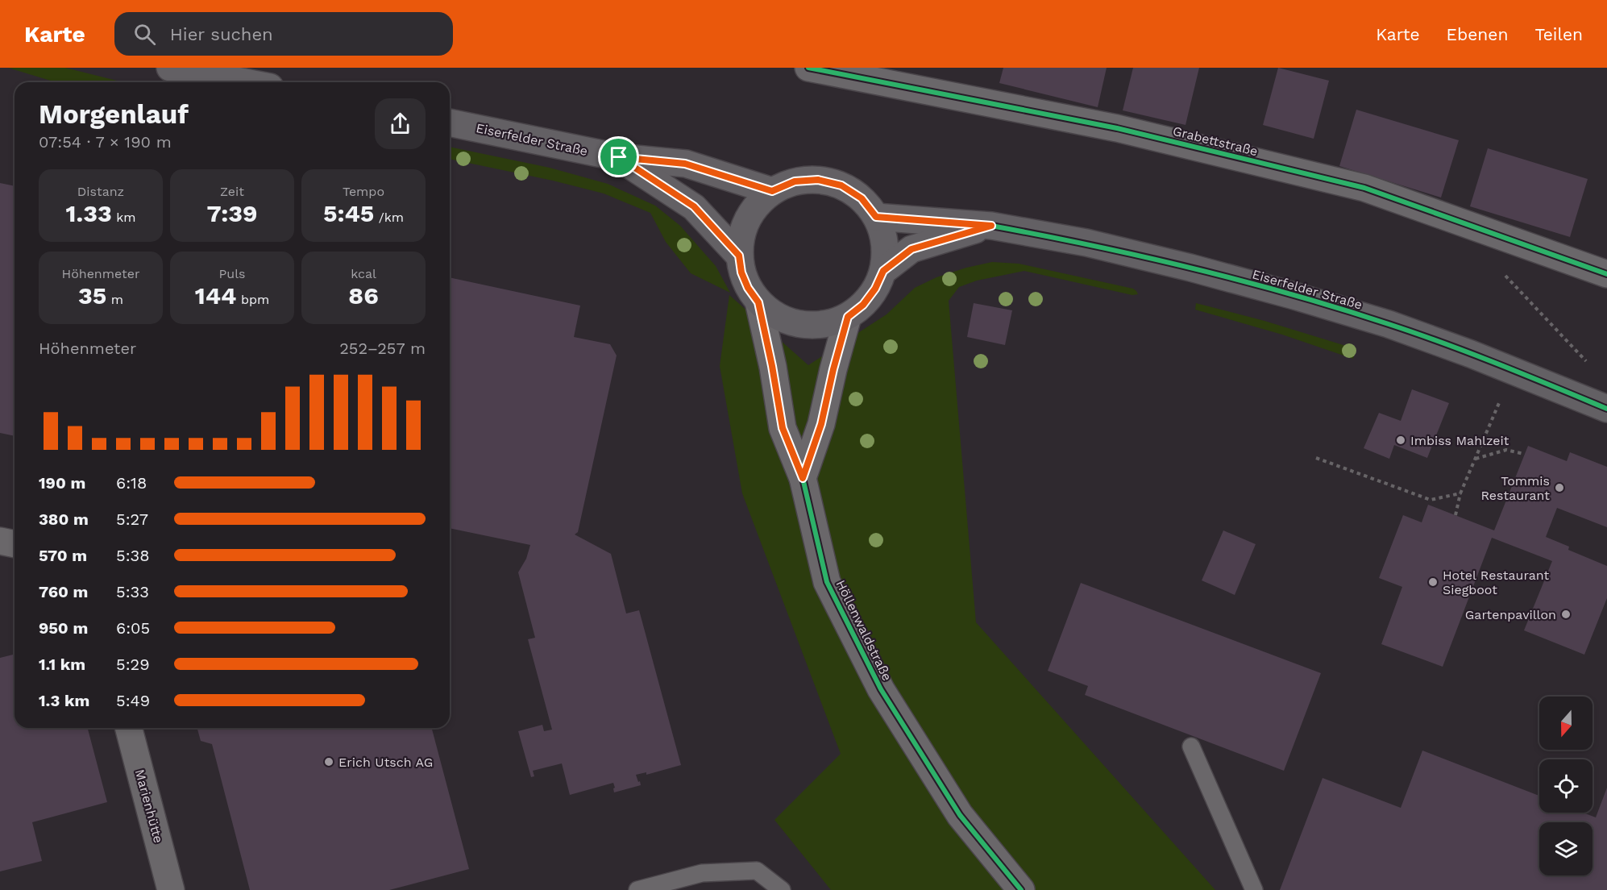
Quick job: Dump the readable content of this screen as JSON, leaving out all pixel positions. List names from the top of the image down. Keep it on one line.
{"streets":{"main road":["Eiserfelder Straße"],"street":["Grabettstraße","Höllenwaldstraße","Marienhütte"]},"crossings":[["Eiserfelder Straße","Höllenwaldstraße"]],"places":["Imbiss Mahlzeit","Tommis Restaurant","Hotel Restaurant Siegboot","Gartenpavillon","Erich Utsch AG"],"north":"bottom","page":{"header":"Karte","search":"Hier suchen","nav":["Karte","Ebenen","Teilen"],"heading":["Morgenlauf","07:54 · 7 × 190 m"],"stats":[["Distanz","1.33 km"],["Zeit","7:39"],["Tempo","5:45 /km"],["Höhenmeter","35 m"],["Puls","144 bpm"],["kcal","86"]],"chart":["Höhenmeter","252–257 m"],"list":[{"name":"190 m","note":"6:18"},{"name":"380 m","note":"5:27"},{"name":"570 m","note":"5:38"},{"name":"760 m","note":"5:33"},{"name":"950 m","note":"6:05"},{"name":"1.1 km","note":"5:29"},{"name":"1.3 km","note":"5:49"}]}}
